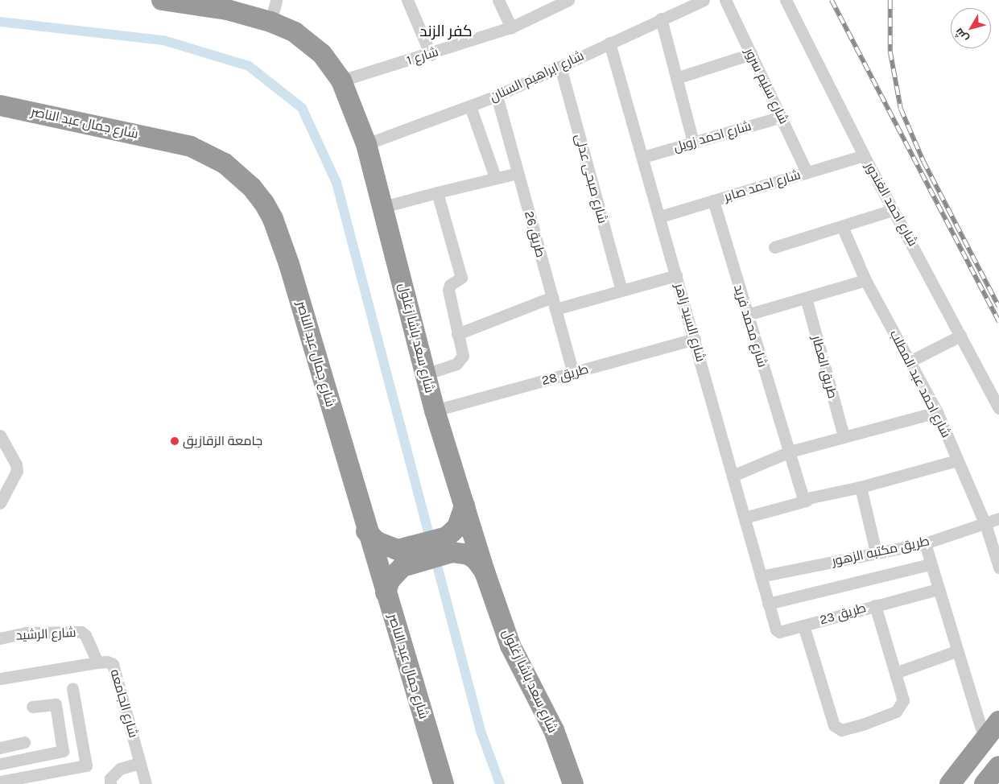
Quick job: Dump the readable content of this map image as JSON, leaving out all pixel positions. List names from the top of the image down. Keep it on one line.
{"streets":{"highway":["شارع جمال عبد الناصر","شارع سعد باشا زغلول"],"street":["شارع 1","شارع ابراهيم السنان","شارع سليم سرور","شارع احمد زويل","شارع صبحى عدلى","شارع احمد صابر","شارع احمد الغندور","طريق 26","شارع السيد زاهر","شارع محمد فريد","طريق العطار","طريق 28","شارع احمد عبد المطلب","طريق مكتبه الزهور","طريق 23","شارع الرشيد","شارع الجامعه"]},"crossings":[["شارع 1","شارع سعد باشا زغلول"],["شارع ابراهيم السنان","شارع صبحى عدلى"],["شارع ابراهيم السنان","طريق 26"],["شارع ابراهيم السنان","شارع السيد زاهر"],["شارع ابراهيم السنان","شارع سعد باشا زغلول"],["شارع سليم سرور","شارع احمد زويل"],["شارع سليم سرور","شارع احمد صابر"],["شارع احمد زويل","شارع السيد زاهر"],["شارع احمد صابر","شارع احمد الغندور"],["شارع احمد صابر","شارع السيد زاهر"],["شارع احمد صابر","شارع محمد فريد"],["طريق 26","طريق 28"],["شارع السيد زاهر","طريق 28"],["شارع السيد زاهر","طريق مكتبه الزهور"],["شارع السيد زاهر","طريق 23"],["شارع سعد باشا زغلول","طريق 28"],["شارع احمد عبد المطلب","طريق مكتبه الزهور"],["شارع الرشيد","شارع الجامعه"]],"districts":["كفر الزند"],"places":["جامعة الزقازيق"],"north":"bottom left"}
